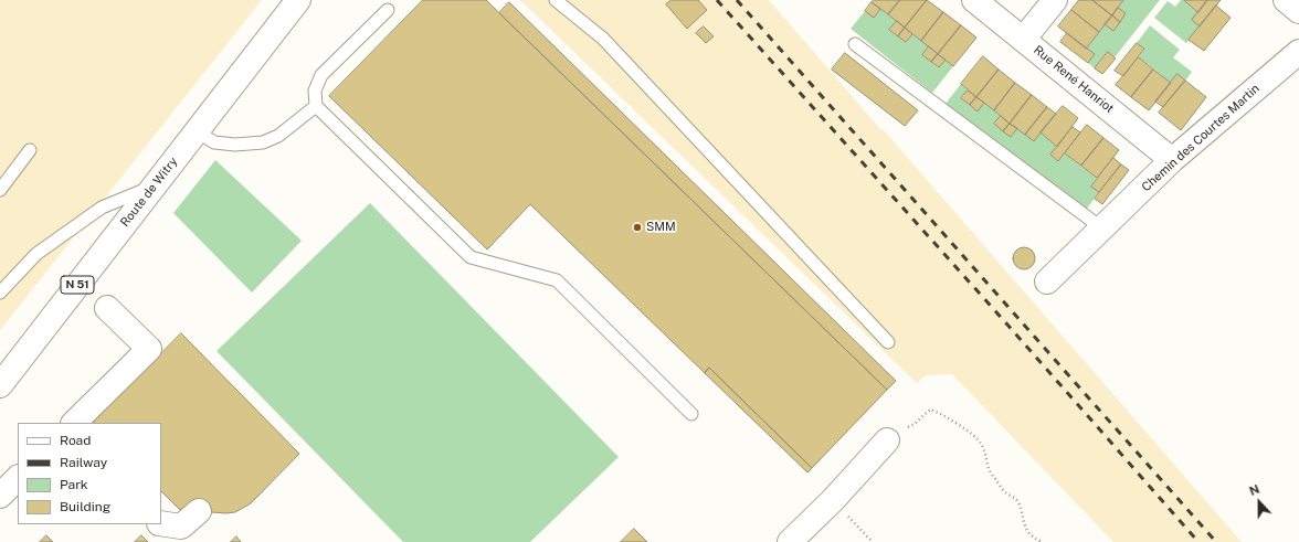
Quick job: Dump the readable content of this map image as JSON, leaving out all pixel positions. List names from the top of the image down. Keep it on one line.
{"streets":{"street":["Rue René Hanriot","Chemin des Courtes Martin","Route de Witry","N 51"]},"crossings":[["Rue René Hanriot","Chemin des Courtes Martin"]],"places":["SMM"],"legend":["Road","Railway","Park","Building"],"north":"top"}
